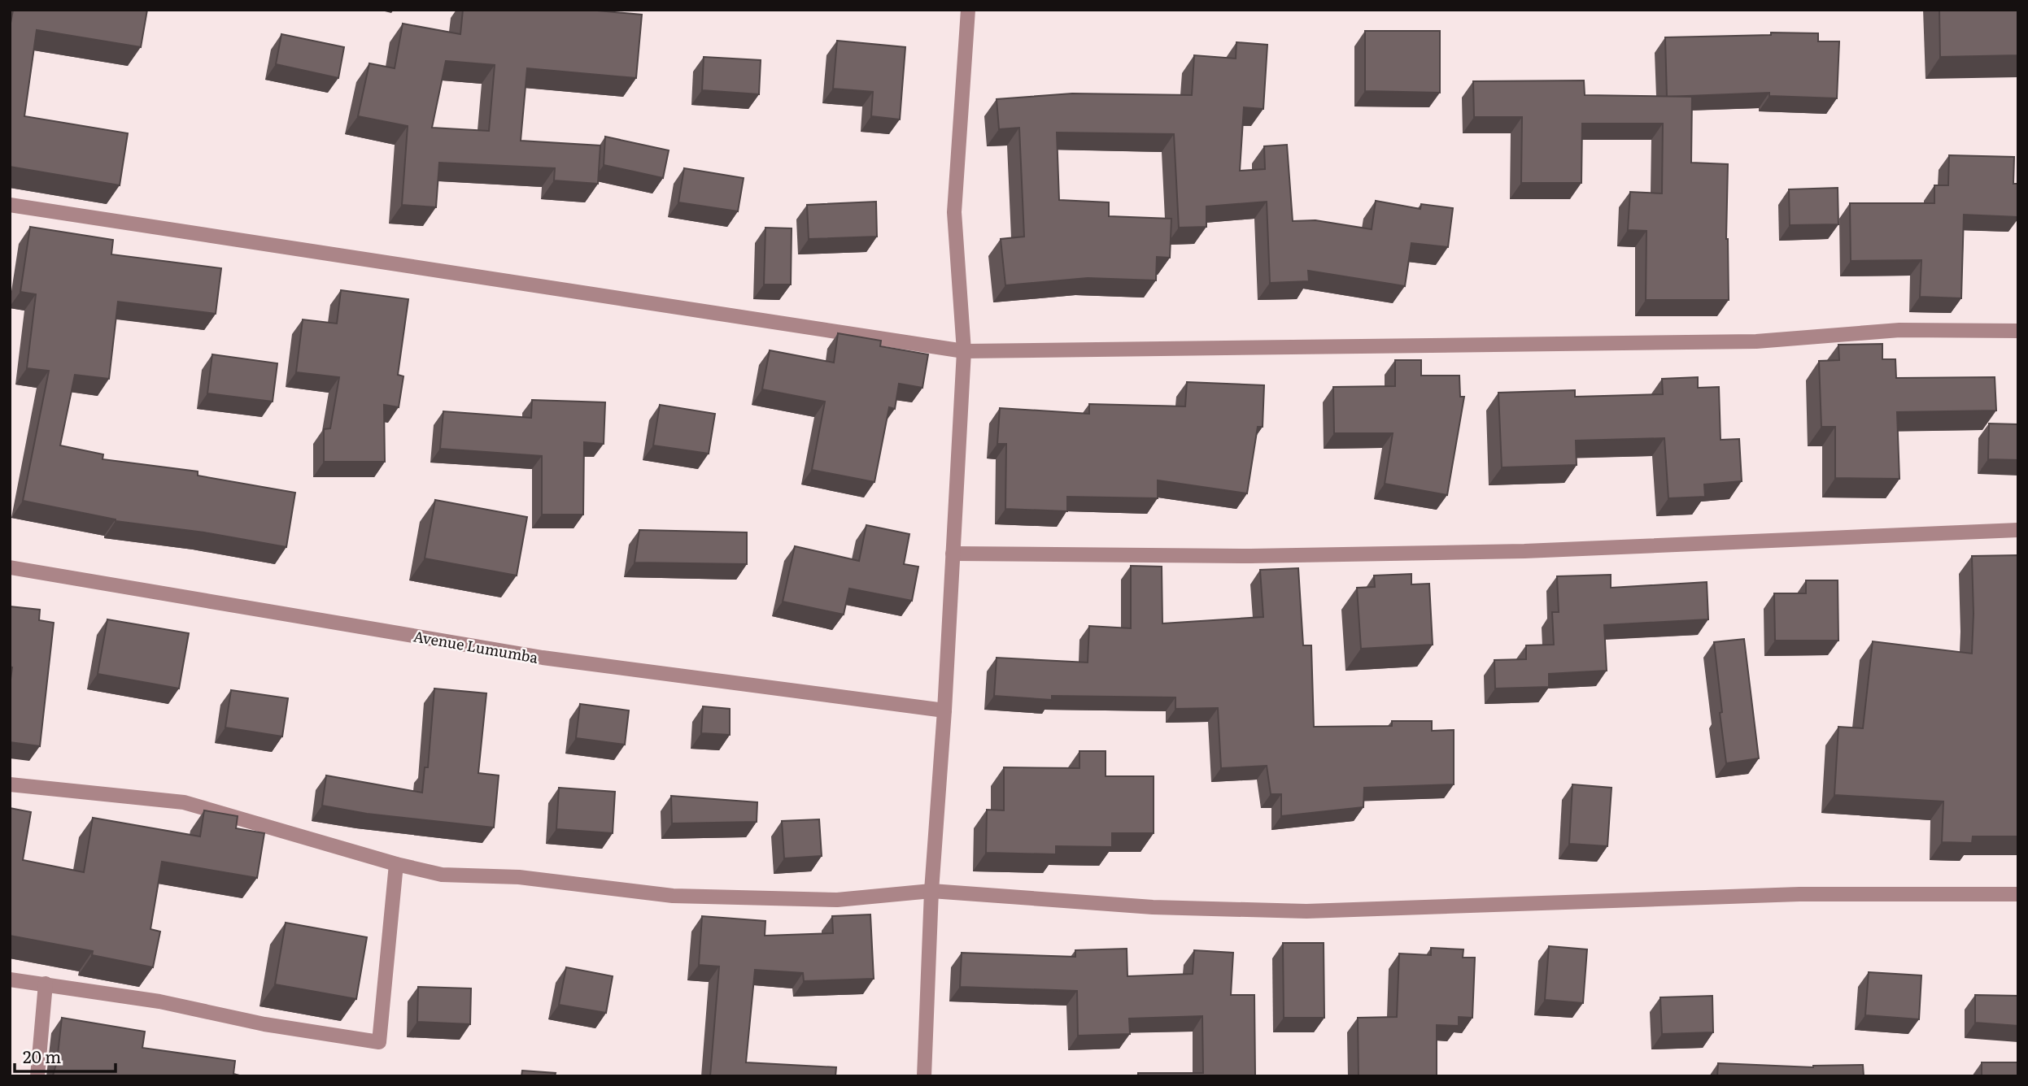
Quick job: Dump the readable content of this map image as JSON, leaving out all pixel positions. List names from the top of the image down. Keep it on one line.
{"streets":{"street":["Avenue Lumumba"]},"scale_bar":"20 m"}
